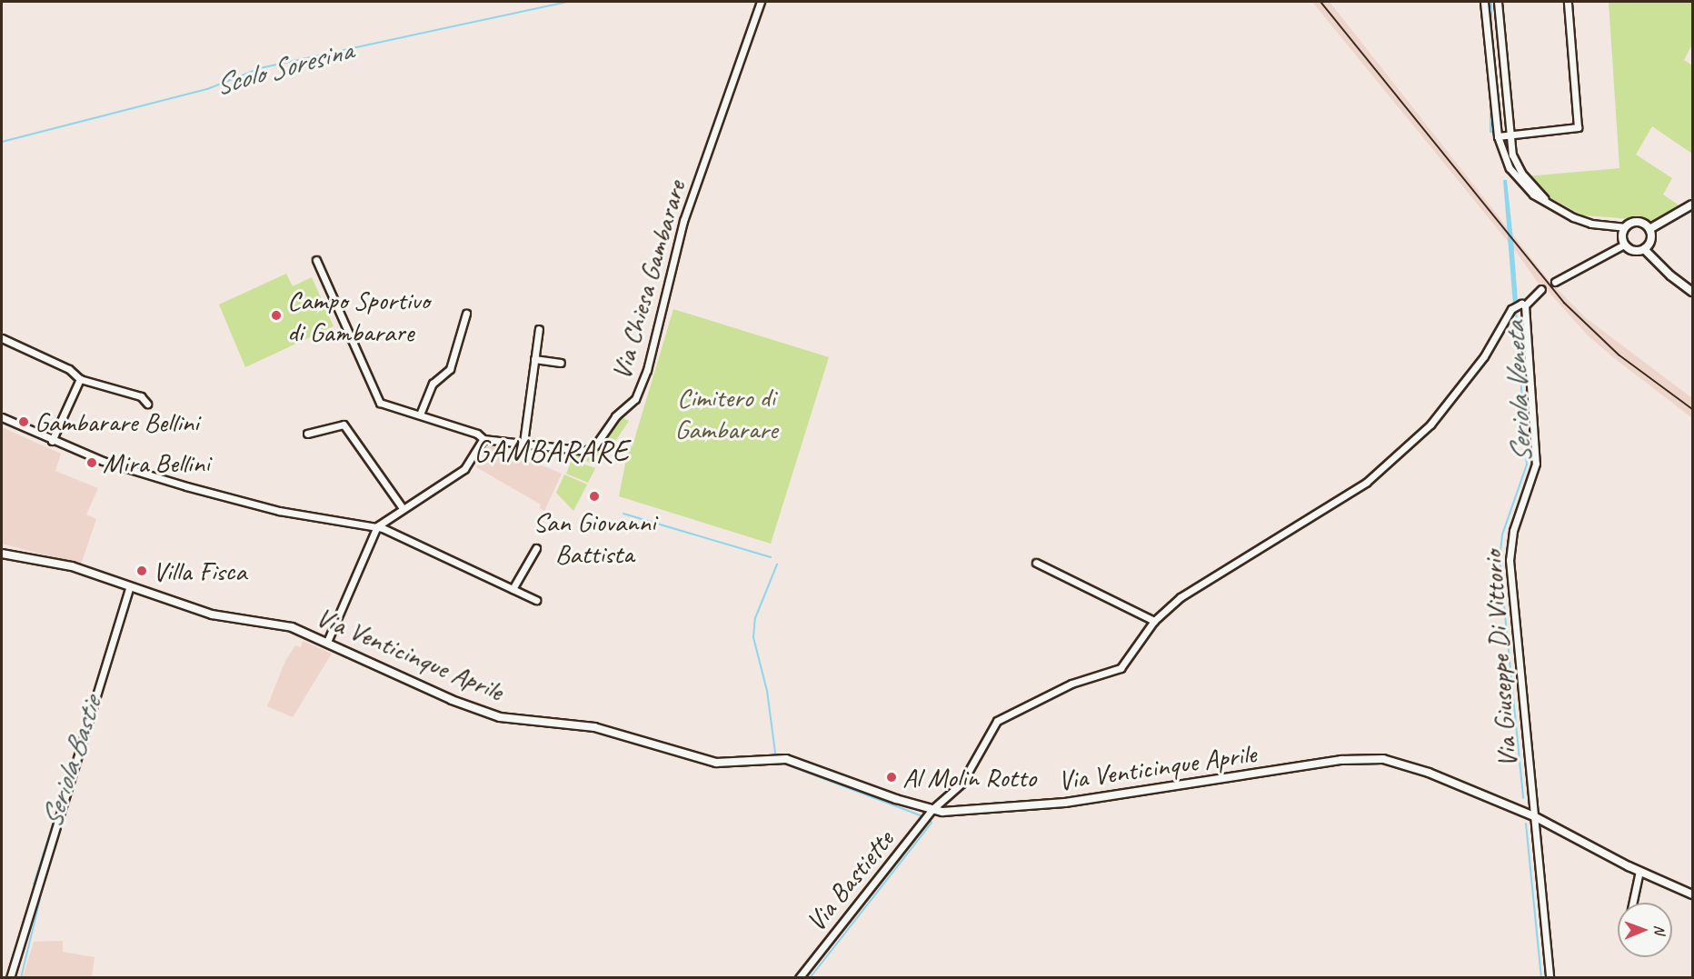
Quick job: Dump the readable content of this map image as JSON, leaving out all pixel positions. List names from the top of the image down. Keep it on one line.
{"streets":{"street":["Via Chiesa Gambarare","Via Venticinque Aprile","Via Giuseppe Di Vittorio","Via Bastiette"]},"crossings":[["Via Venticinque Aprile","Via Giuseppe Di Vittorio"],["Via Venticinque Aprile","Via Bastiette"],["Via Giuseppe Di Vittorio","Via Bastiette"]],"districts":["GAMBARARE"],"water":["Scolo Soresina","Seriola Veneta","Seriola Bastie"],"parks":["Cimitero di Gambarare"],"places":["Campo Sportivo di Gambarare","Gambarare Bellini","Mira Bellini","San Giovanni Battista","Villa Fisca","Al Molin Rotto"],"north":"right"}
